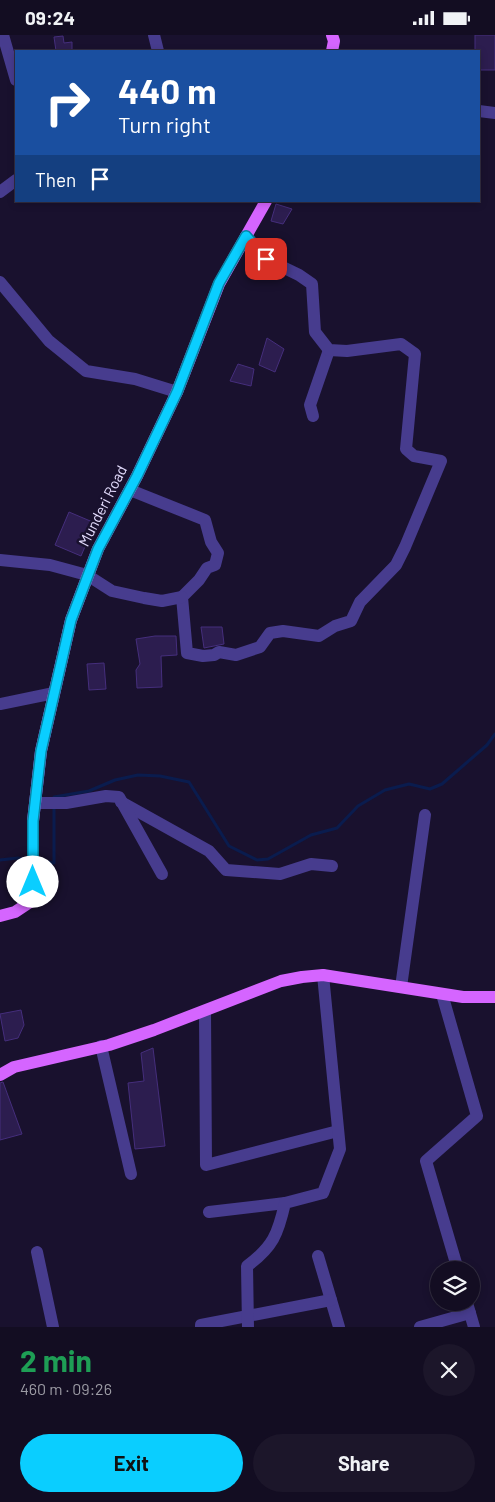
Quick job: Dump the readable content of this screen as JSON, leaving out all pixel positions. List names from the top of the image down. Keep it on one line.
{"streets":{"main road":["Munderi Road"]},"page":{"status":"09:24","turn":["440 m","Turn right"],"then":"Then","heading":["2 min","460 m · 09:26"],"buttons":["Exit","Share"]}}
